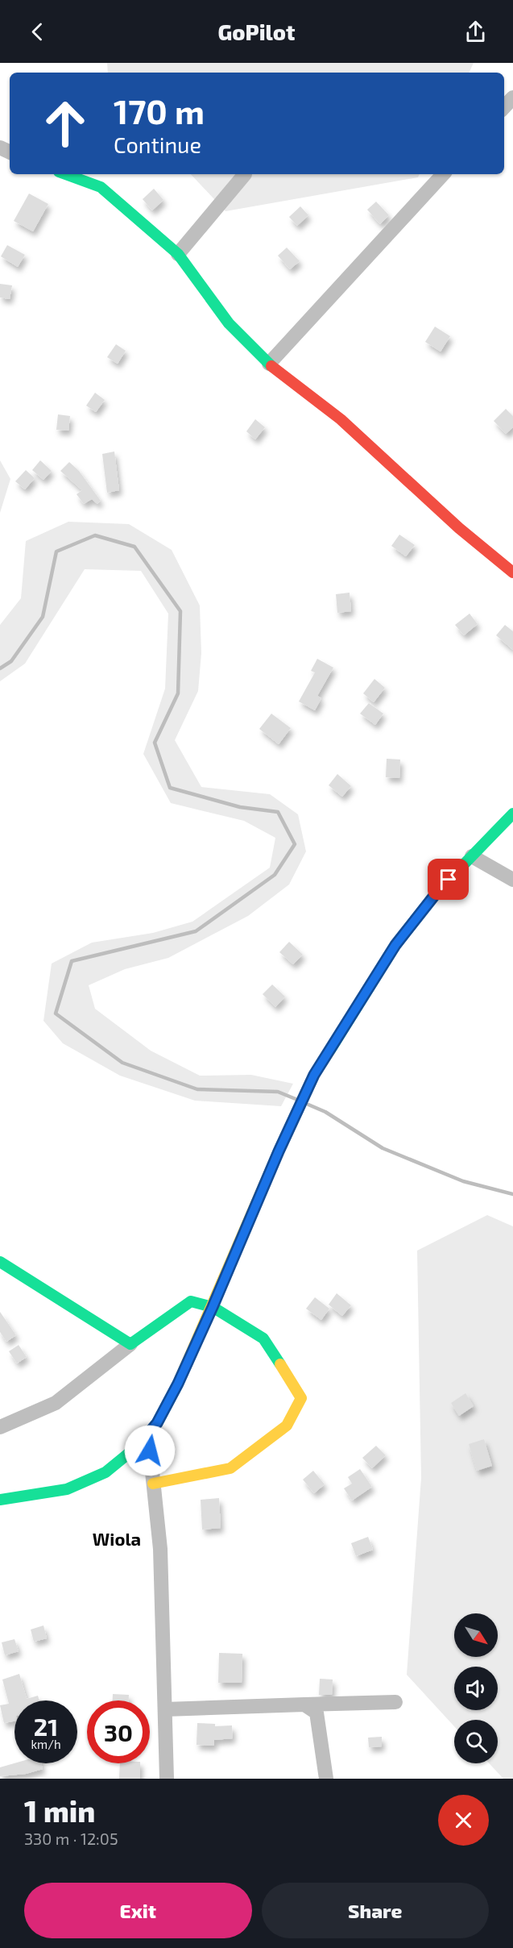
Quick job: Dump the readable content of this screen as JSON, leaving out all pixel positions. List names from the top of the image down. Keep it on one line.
{"districts":["Wiola"],"north":"bottom right","page":{"header":"GoPilot","turn":["170 m","Continue"],"speed":"21 km/h","limit":"30","heading":["1 min","330 m · 12:05"],"buttons":["Exit","Share"]}}
